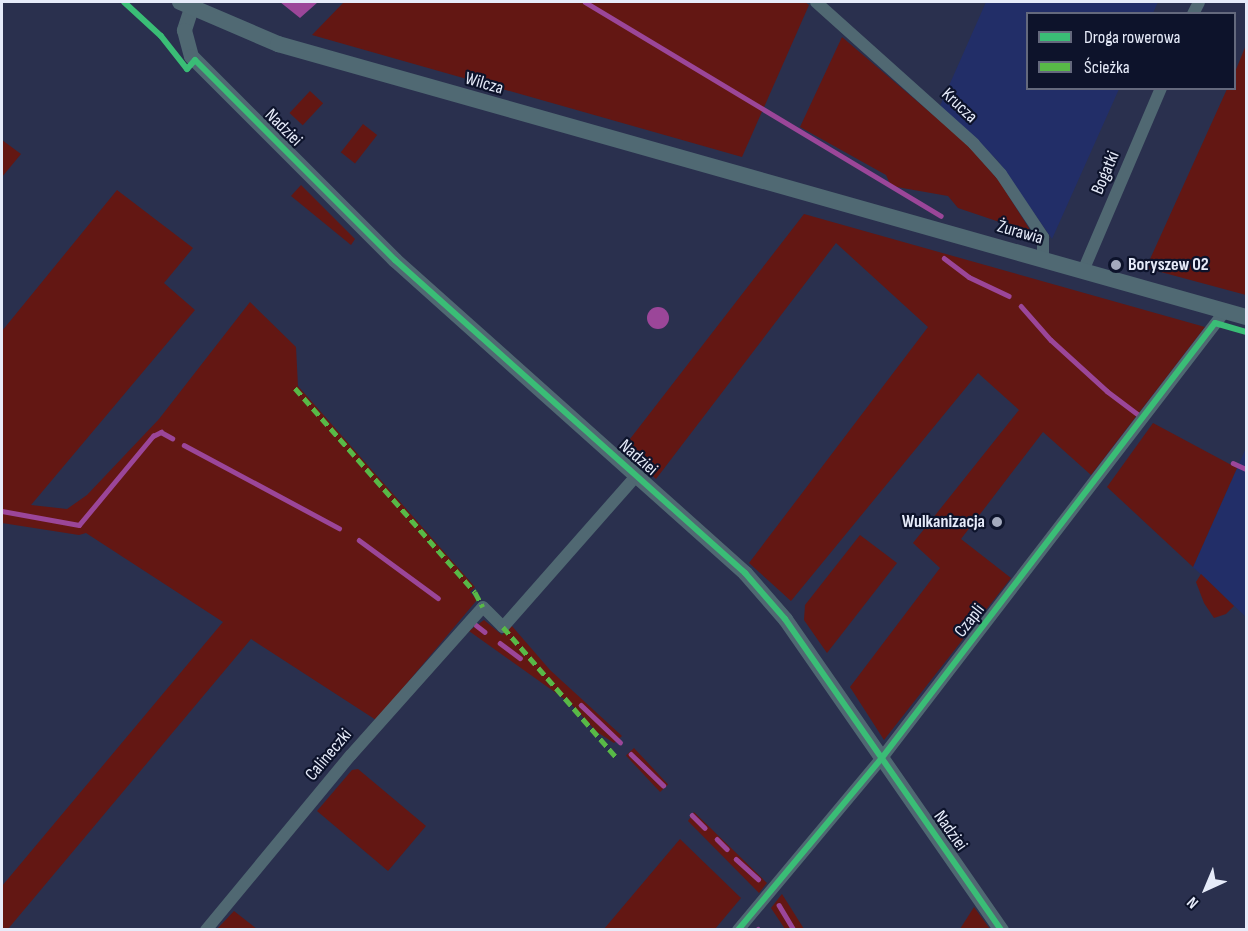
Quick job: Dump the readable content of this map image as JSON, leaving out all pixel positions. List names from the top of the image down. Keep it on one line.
{"streets":{"main road":["Wilcza","Żurawia"],"street":["Krucza","Nadziei","Bogatki","Czapli","Calineczki"]},"crossings":[["Wilcza","Nadziei"],["Wilcza","Żurawia"],["Krucza","Żurawia"],["Nadziei","Czapli"],["Nadziei","Calineczki"],["Bogatki","Żurawia"],["Żurawia","Czapli"]],"places":["Boryszew 02","Wulkanizacja"],"legend":["Droga rowerowa","Ścieżka"],"north":"bottom left"}
